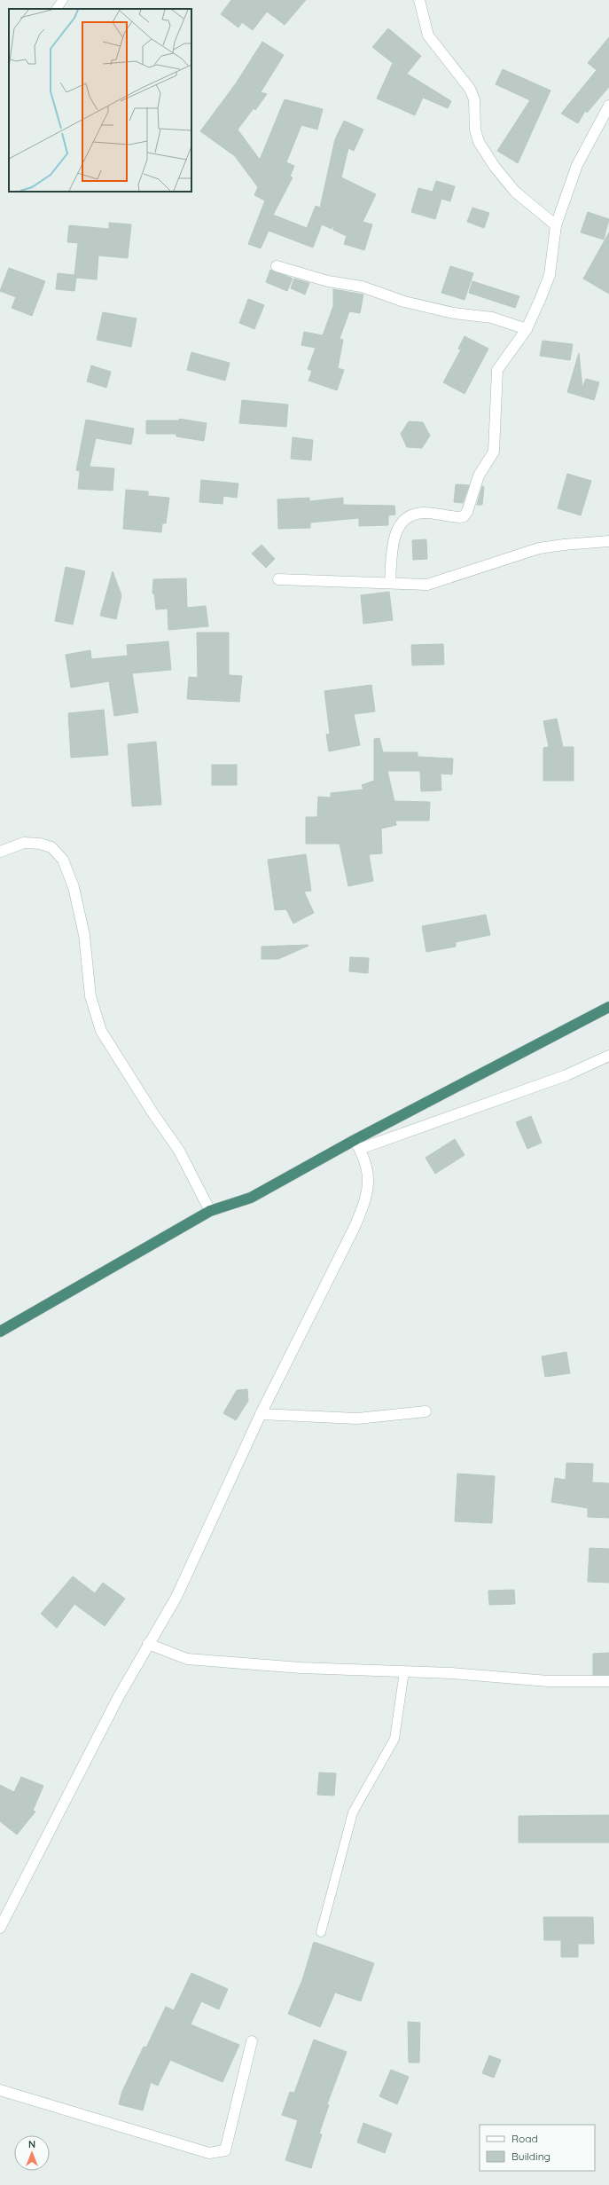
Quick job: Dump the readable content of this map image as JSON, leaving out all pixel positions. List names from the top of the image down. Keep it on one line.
{"legend":["Road","Building"],"north":"top"}
